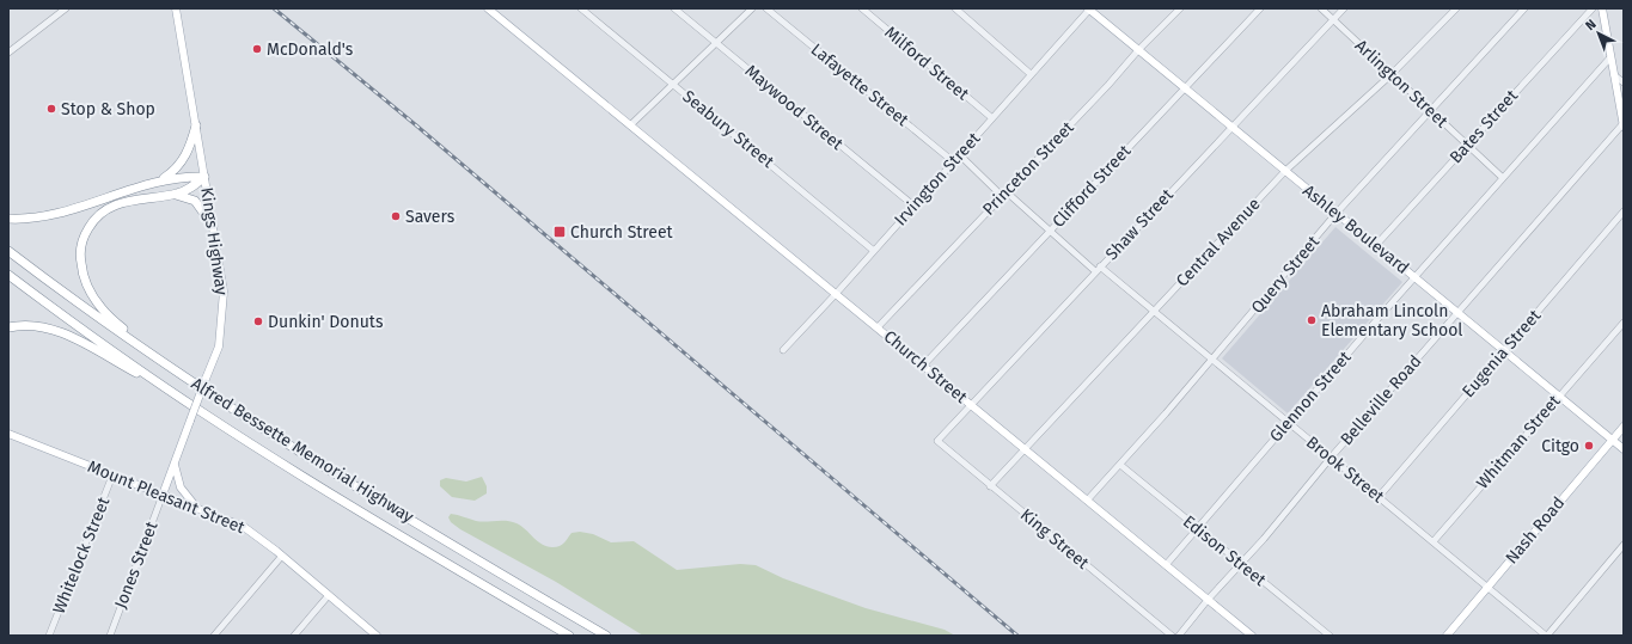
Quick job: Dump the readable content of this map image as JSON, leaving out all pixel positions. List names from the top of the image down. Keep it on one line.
{"streets":{"highway":["Alfred Bessette Memorial Highway"],"main road":["Ashley Boulevard","Kings Highway","Church Street","Mount Pleasant Street","Nash Road"],"street":["Milford Street","Arlington Street","Lafayette Street","Maywood Street","Bates Street","Seabury Street","Princeton Street","Irvington Street","Clifford Street","Shaw Street","Central Avenue","Query Street","Eugenia Street","Glennon Street","Belleville Road","Whitman Street","Brook Street","King Street","Edison Street","Whitelock Street","Jones Street"]},"crossings":[["Milford Street","Irvington Street"],["Arlington Street","Bates Street"],["Arlington Street","Shaw Street"],["Arlington Street","Central Avenue"],["Arlington Street","Query Street"],["Arlington Street","Glennon Street"],["Lafayette Street","Irvington Street"],["Maywood Street","Irvington Street"],["Bates Street","Ashley Boulevard"],["Seabury Street","Irvington Street"],["Princeton Street","Ashley Boulevard"],["Princeton Street","Church Street"],["Irvington Street","Ashley Boulevard"],["Irvington Street","Church Street"],["Clifford Street","Ashley Boulevard"],["Clifford Street","Church Street"],["Shaw Street","Ashley Boulevard"],["Shaw Street","Church Street"],["Shaw Street","Brook Street"],["Shaw Street","King Street"],["Ashley Boulevard","Central Avenue"],["Ashley Boulevard","Query Street"],["Ashley Boulevard","Eugenia Street"],["Ashley Boulevard","Glennon Street"],["Ashley Boulevard","Belleville Road"],["Ashley Boulevard","Whitman Street"],["Ashley Boulevard","Nash Road"],["Kings Highway","Mount Pleasant Street"],["Kings Highway","Jones Street"],["Central Avenue","Church Street"],["Central Avenue","Brook Street"],["Central Avenue","King Street"],["Query Street","Church Street"],["Query Street","Brook Street"],["Query Street","Edison Street"],["Eugenia Street","Brook Street"],["Church Street","Glennon Street"],["Church Street","Belleville Road"],["Glennon Street","Brook Street"],["Glennon Street","Edison Street"],["Belleville Road","Brook Street"],["Belleville Road","Edison Street"],["Whitman Street","Brook Street"],["Brook Street","Nash Road"],["Mount Pleasant Street","Whitelock Street"],["Mount Pleasant Street","Jones Street"]],"places":{"other":["McDonald's","Stop & Shop","Savers","Abraham Lincoln Elementary School","Dunkin' Donuts","Citgo"],"transit":["Church Street"]},"north":"top left"}
